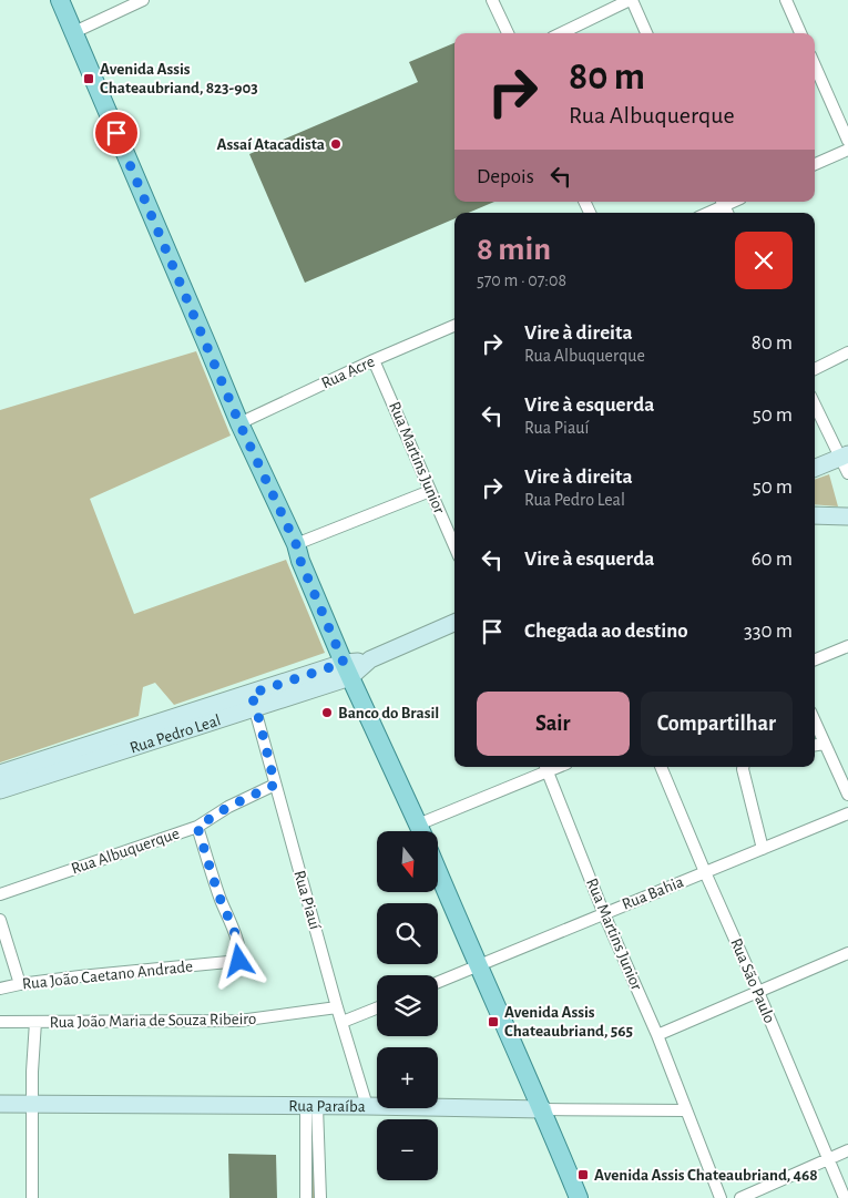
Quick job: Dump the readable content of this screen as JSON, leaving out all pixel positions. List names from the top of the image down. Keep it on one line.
{"streets":{"main road":["Rua Pedro Leal","Rua Paraíba"],"street":["Rua Acre","Rua Martins Junior","Rua Albuquerque","Rua Bahia","Rua Piauí","Rua João Caetano Andrade","Rua São Paulo","Rua João Maria de Souza Ribeiro"]},"crossings":[["Rua Acre","Rua Martins Junior"],["Rua Martins Junior","Rua Bahia"],["Rua Martins Junior","Rua Paraíba"],["Rua Pedro Leal","Rua Piauí"],["Rua Albuquerque","Rua Piauí"],["Rua Albuquerque","Rua João Caetano Andrade"],["Rua Bahia","Rua São Paulo"],["Rua Piauí","Rua João Maria de Souza Ribeiro"],["Rua Piauí","Rua Paraíba"]],"places":{"transit":["Avenida Assis Chateaubriand, 823-903","Avenida Assis Chateaubriand, 565","Avenida Assis Chateaubriand, 468"],"other":["Assaí Atacadista","Banco do Brasil"]},"north":"bottom","page":{"turn":["80 m","Rua Albuquerque"],"then":"Depois","heading":["8 min","570 m · 07:08"],"list":[{"name":"Vire à direita","note":"Rua Albuquerque","value":"80 m"},{"name":"Vire à esquerda","note":"Rua Piauí","value":"50 m"},{"name":"Vire à direita","note":"Rua Pedro Leal","value":"50 m"},{"name":"Vire à esquerda","value":"60 m"},{"name":"Chegada ao destino","value":"330 m"}],"buttons":["Sair","Compartilhar"],"map_buttons":["+","−"]}}
